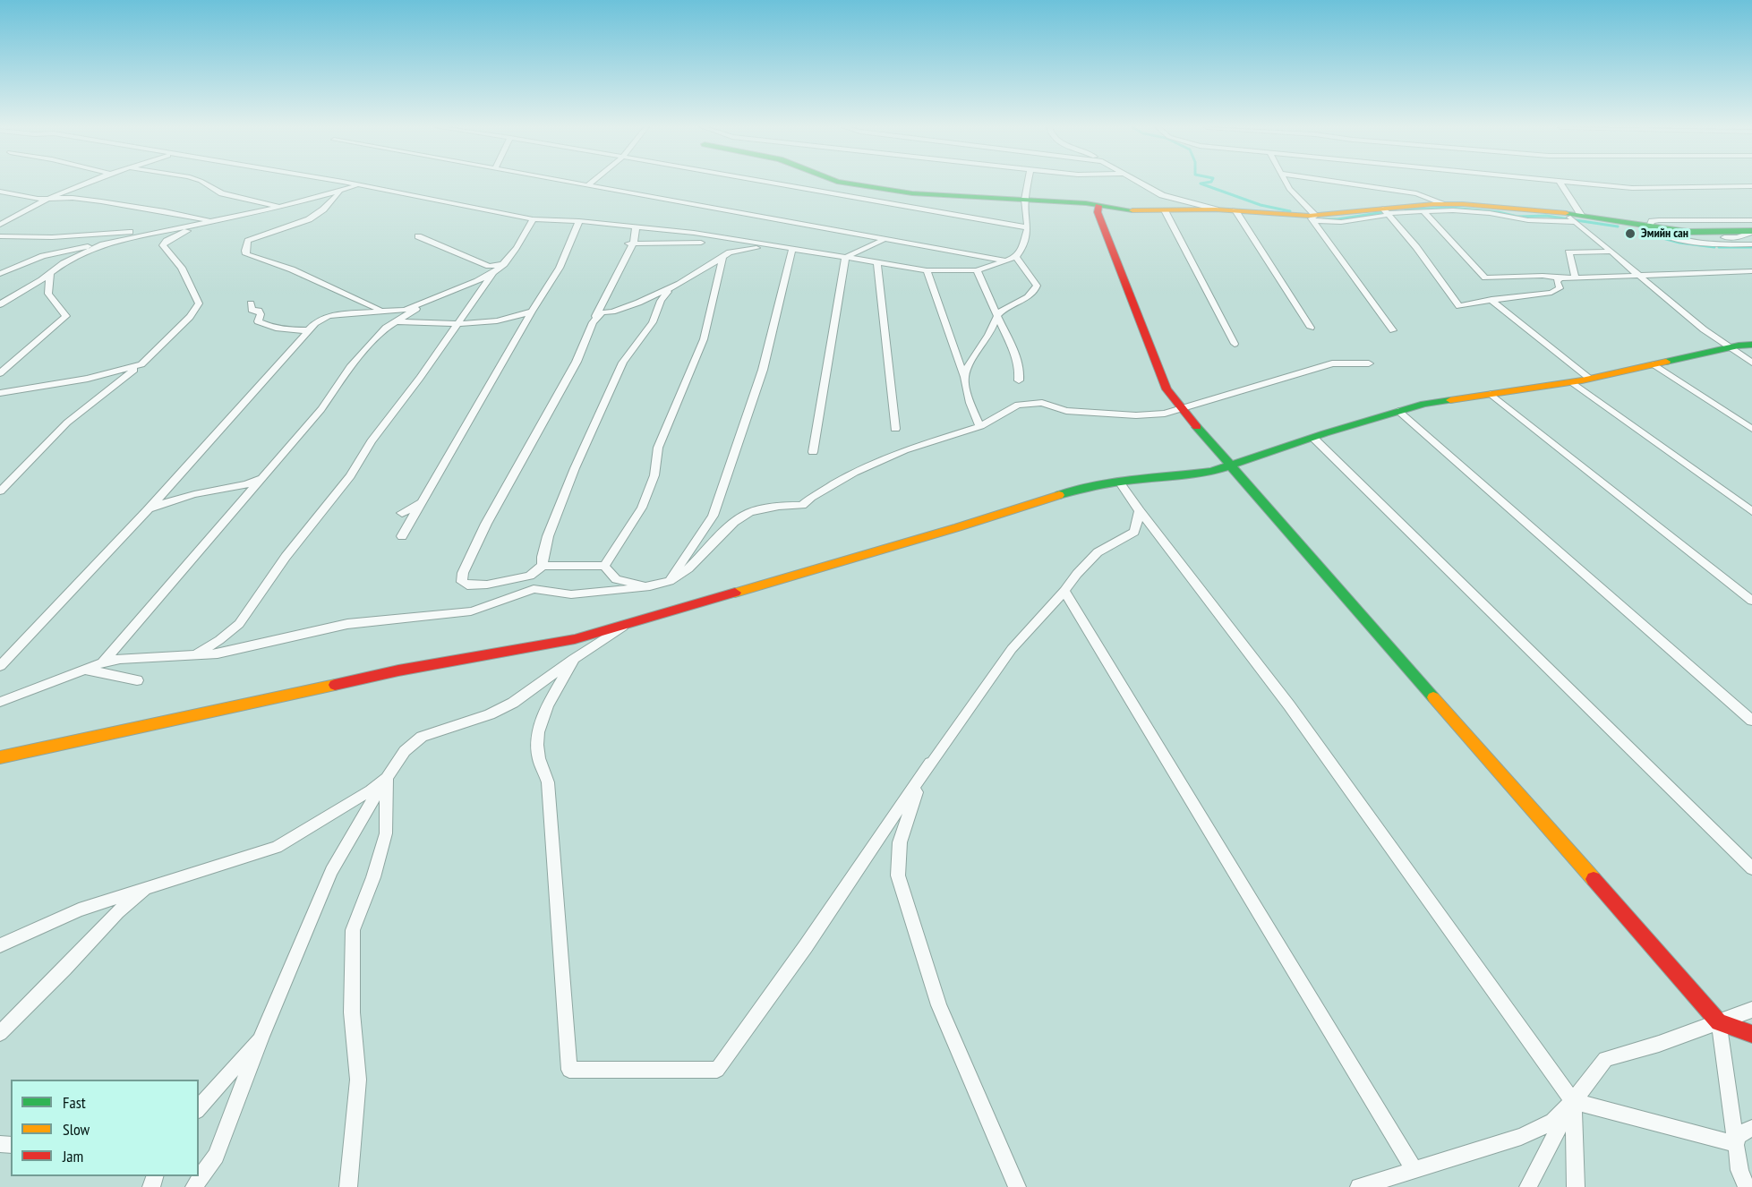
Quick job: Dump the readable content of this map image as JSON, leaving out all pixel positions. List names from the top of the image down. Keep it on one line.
{"places":["Эмийн сан"],"legend":["Fast","Slow","Jam"]}
